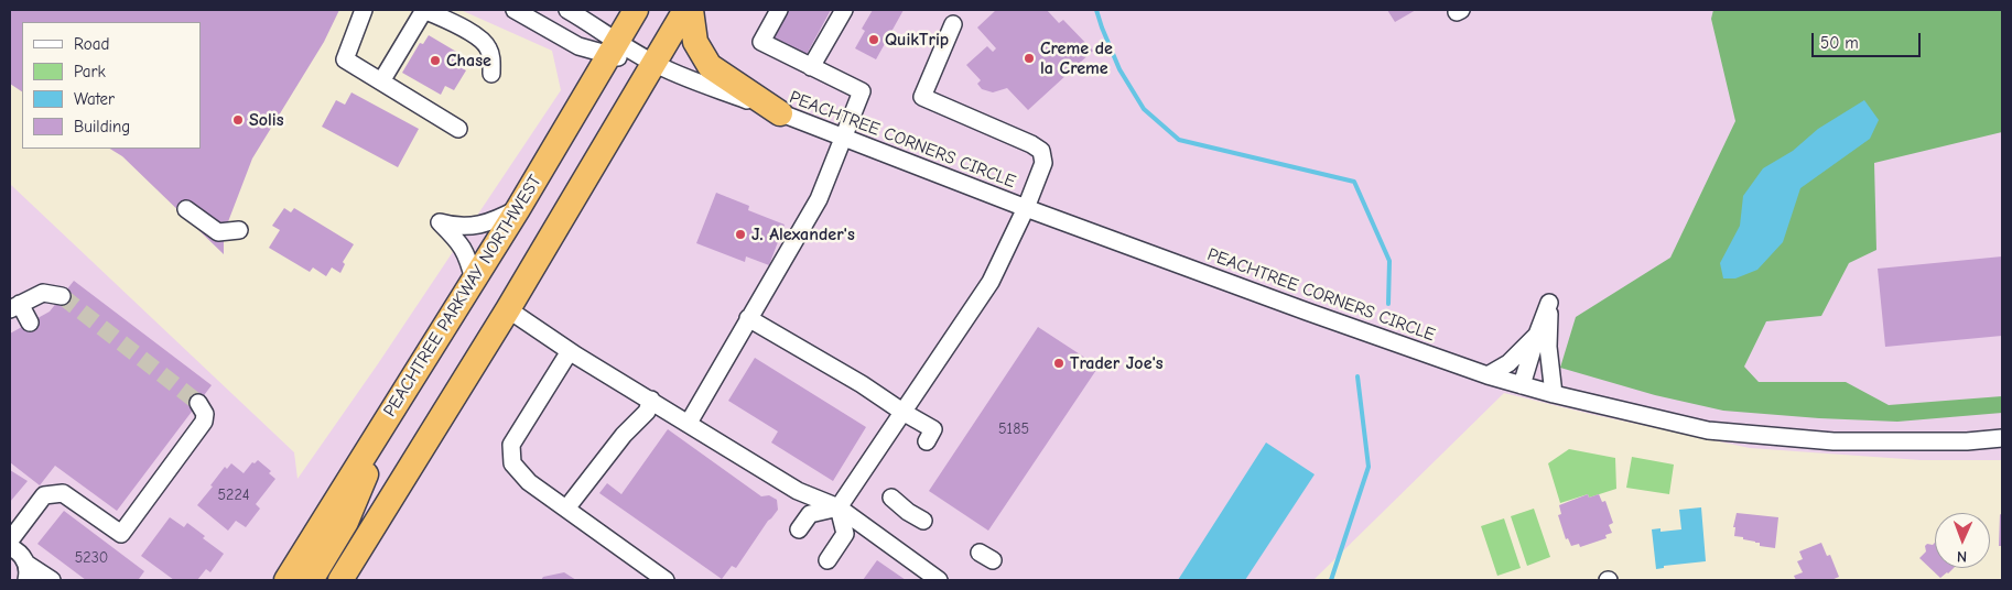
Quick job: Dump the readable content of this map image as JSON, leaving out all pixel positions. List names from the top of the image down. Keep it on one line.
{"streets":{"highway":["PEACHTREE PARKWAY NORTHWEST"],"street":["PEACHTREE CORNERS CIRCLE"]},"crossings":[["PEACHTREE CORNERS CIRCLE","PEACHTREE PARKWAY NORTHWEST"]],"places":["QuikTrip","Creme de la Creme","Chase","Solis","J. Alexander's","Trader Joe's"],"house_numbers":["5185","5224","5230"],"legend":["Road","Park","Water","Building"],"scale_bar":"50 m","north":"bottom"}
